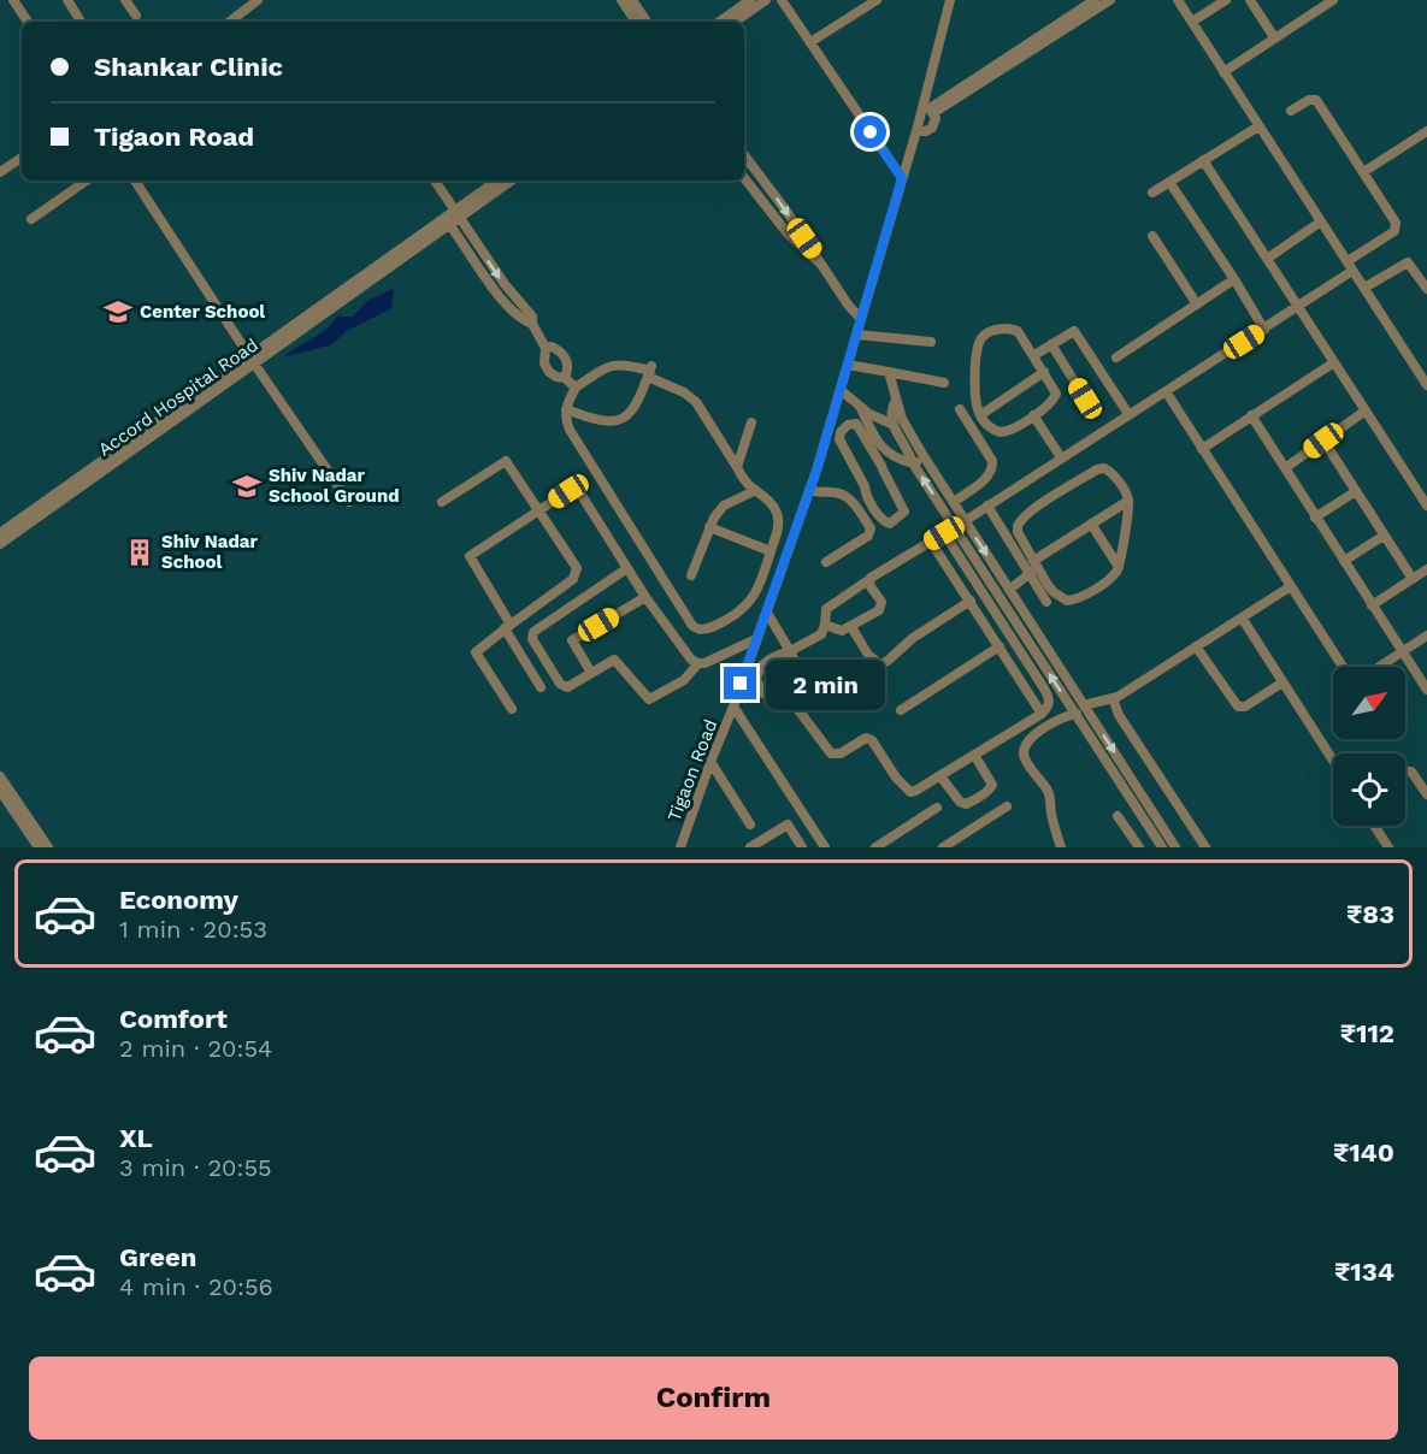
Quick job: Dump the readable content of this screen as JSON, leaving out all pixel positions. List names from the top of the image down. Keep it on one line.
{"streets":{"street":["Accord Hospital Road","Tigaon Road"]},"places":{"school or university":["Center School","Shiv Nadar School Ground"],"building":["Shiv Nadar School"]},"north":"top right","page":{"banner":["Shankar Clinic","Tigaon Road"],"bubble":"2 min","list":[{"name":"Economy","note":"1 min · 20:53","value":"₹83"},{"name":"Comfort","note":"2 min · 20:54","value":"₹112"},{"name":"XL","note":"3 min · 20:55","value":"₹140"},{"name":"Green","note":"4 min · 20:56","value":"₹134"}],"buttons":"Confirm"}}
